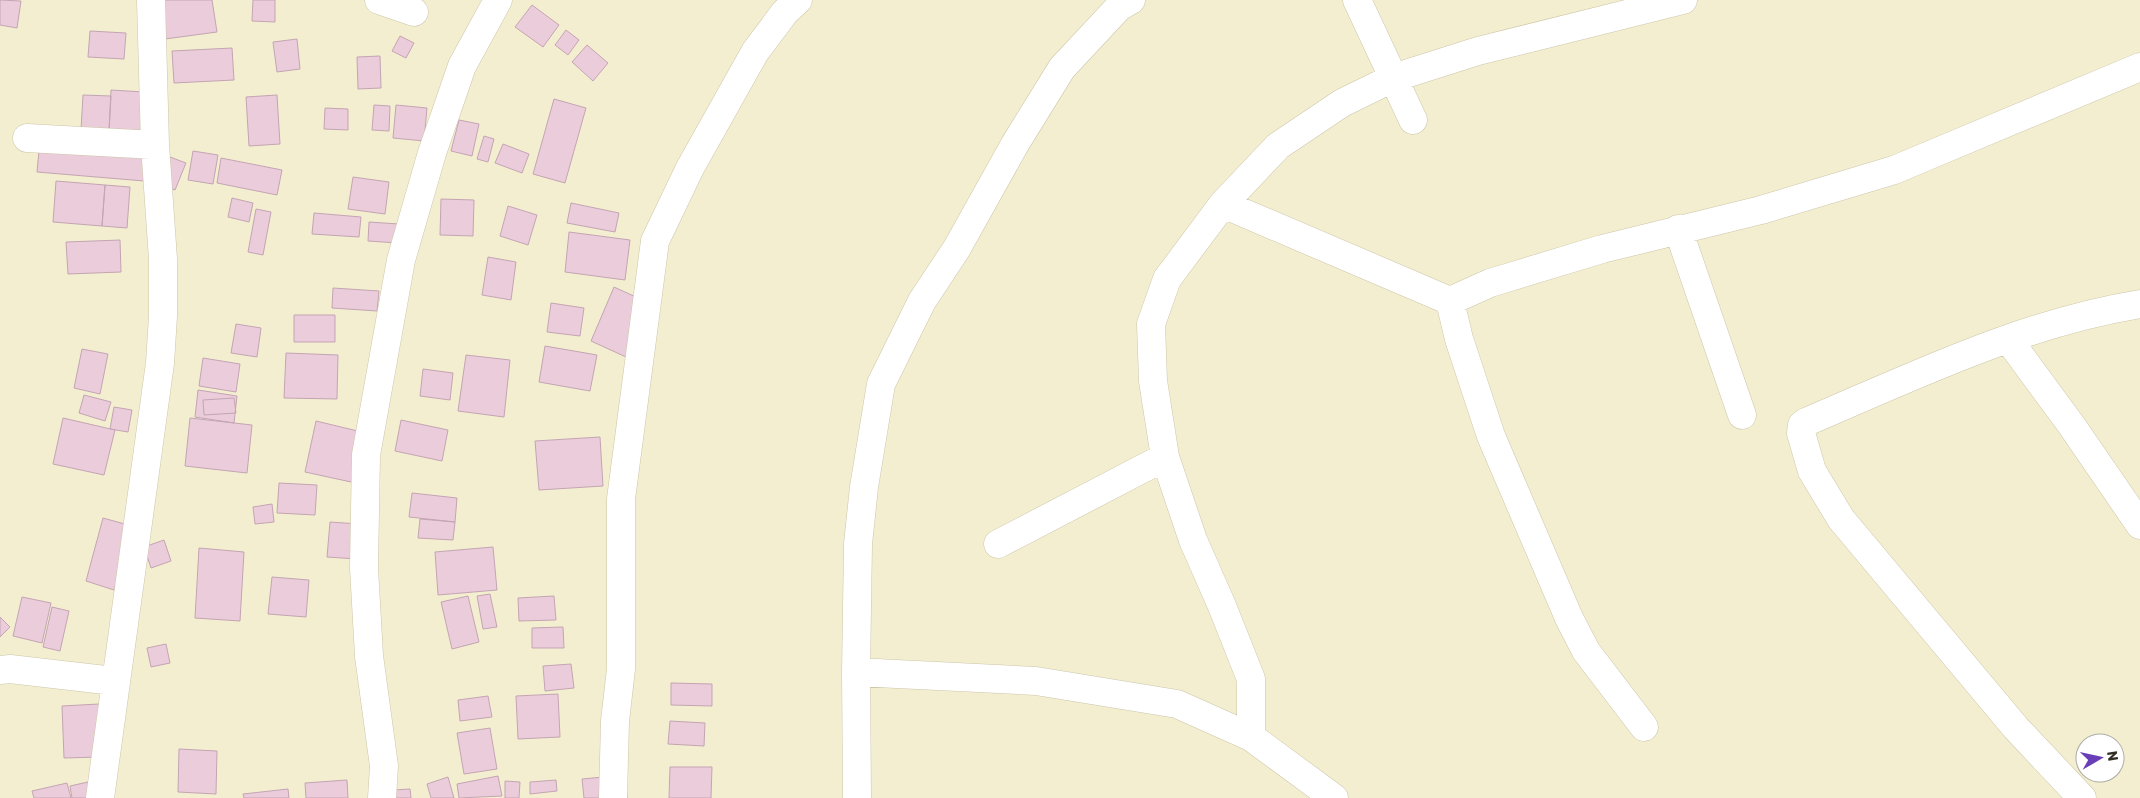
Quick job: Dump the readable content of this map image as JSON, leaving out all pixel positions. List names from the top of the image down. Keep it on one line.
{"north":"right"}
